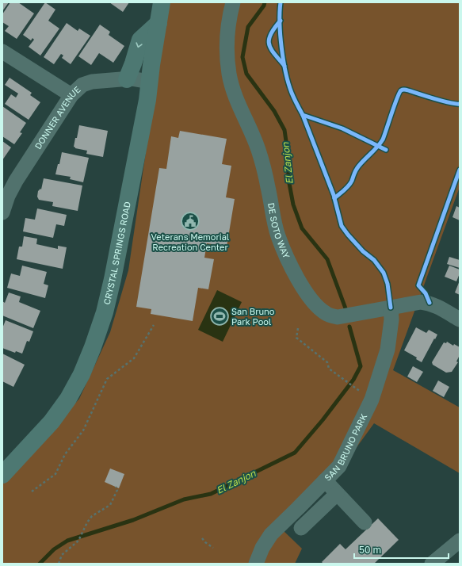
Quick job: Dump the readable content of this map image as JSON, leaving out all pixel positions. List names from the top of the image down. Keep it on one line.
{"streets":{"main road":["CRYSTAL SPRINGS ROAD"],"street":["DONNER AVENUE","DE SOTO WAY","SAN BRUNO PARK"]},"crossings":[["DONNER AVENUE","CRYSTAL SPRINGS ROAD"],["DE SOTO WAY","SAN BRUNO PARK"]],"water":["El Zanjon"],"places":{"public building":["Veterans Memorial Recreation Center"],"sports":["San Bruno Park Pool"]},"scale_bar":"50 m"}
